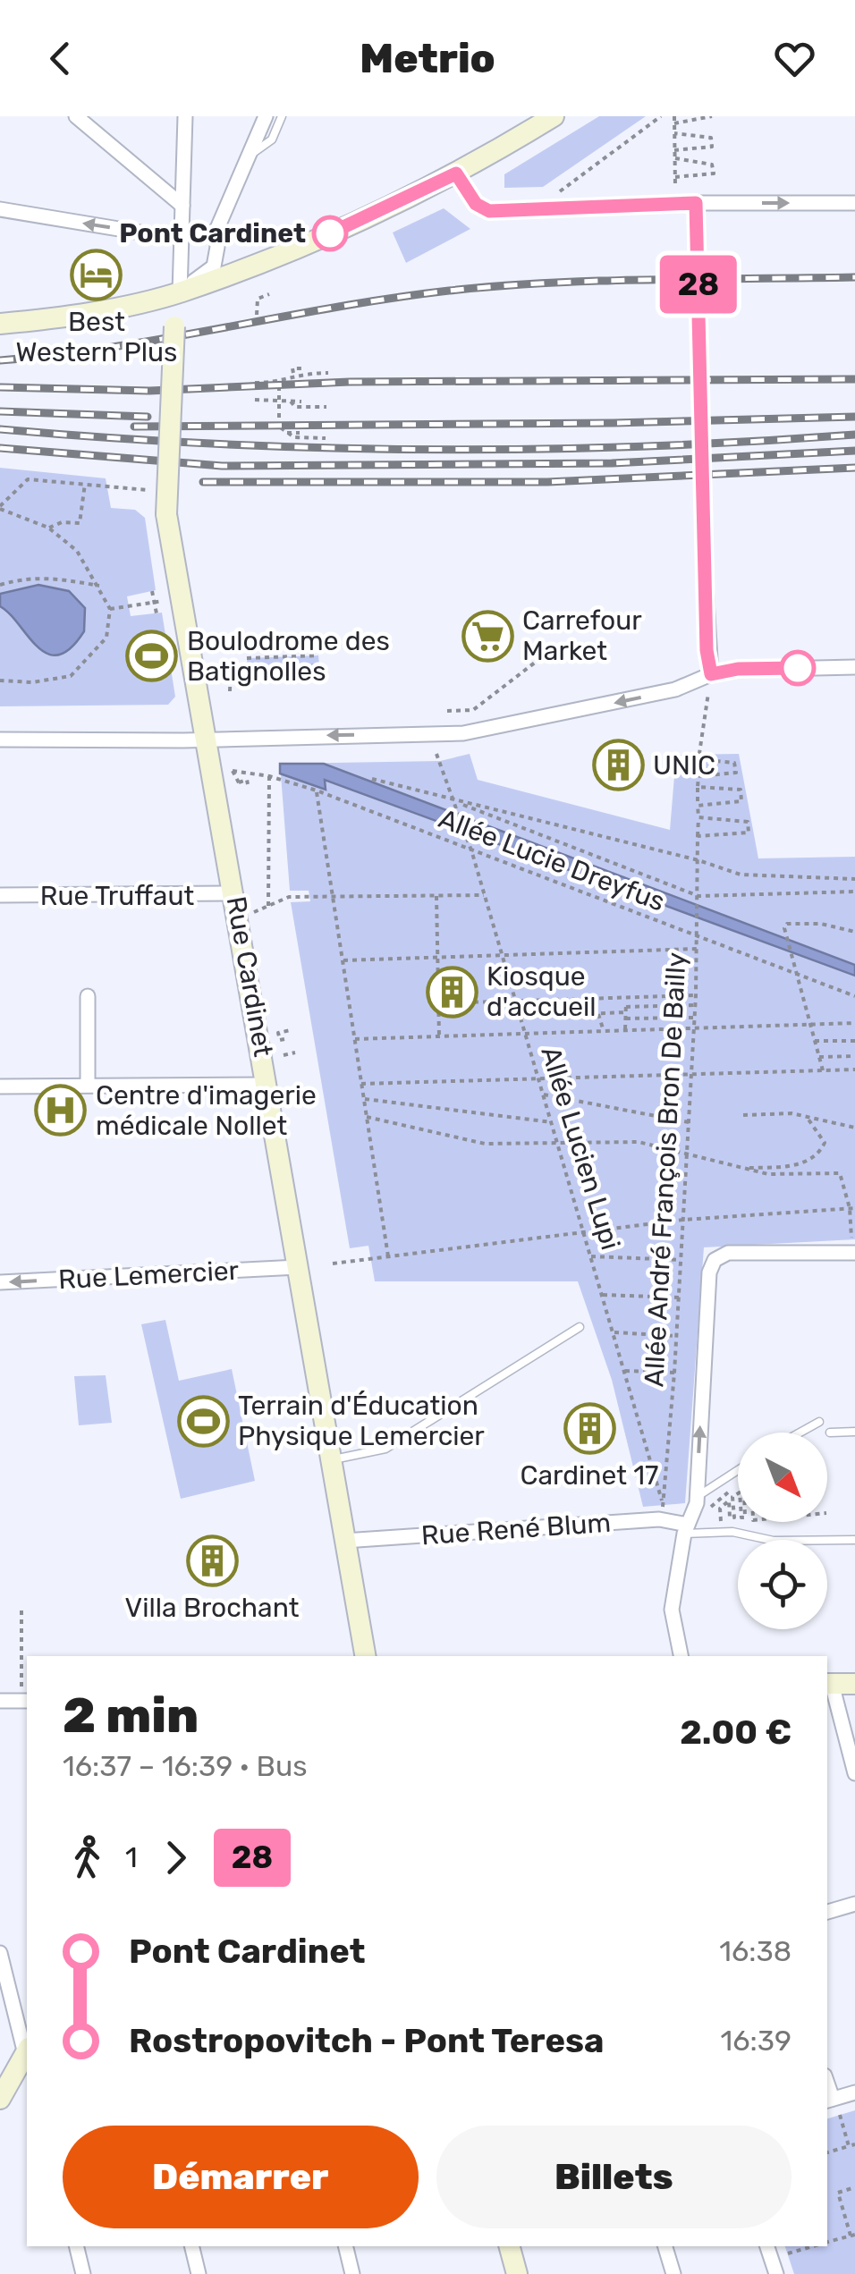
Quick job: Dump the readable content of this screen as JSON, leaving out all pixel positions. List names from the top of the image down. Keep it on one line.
{"streets":{"main road":["Rue Cardinet"],"street":["Rue Truffaut","Rue Lemercier","Rue René Blum"],"path":["Allée Lucie Dreyfus","Allée Lucien Lupi","Allée André François Bron De Bailly"]},"crossings":[["Allée Lucie Dreyfus","Allée Lucien Lupi"],["Allée Lucie Dreyfus","Allée André François Bron De Bailly"],["Rue Truffaut","Rue Cardinet"],["Rue Cardinet","Rue Lemercier"],["Rue Cardinet","Rue René Blum"],["Allée Lucien Lupi","Allée André François Bron De Bailly"]],"one_way":["Rue Lemercier"],"places":{"other":["Pont Cardinet"],"hotel":["Best Western Plus"],"supermarket":["Carrefour Market"],"sports":["Boulodrome des Batignolles","Terrain d'Éducation Physique Lemercier"],"building":["UNIC","Kiosque d'accueil","Cardinet 17","Villa Brochant"],"hospital":["Centre d'imagerie médicale Nollet"]},"lines":["bus line 28"],"north":"bottom right","page":{"header":"Metrio","on_map":"28","heading":["2 min","16:37 – 16:39 · Bus","2.00 €"],"legs":["1","28"],"list":[{"name":"Pont Cardinet","value":"16:38"},{"name":"Rostropovitch - Pont Teresa","value":"16:39"}],"buttons":["Démarrer","Billets"]}}
